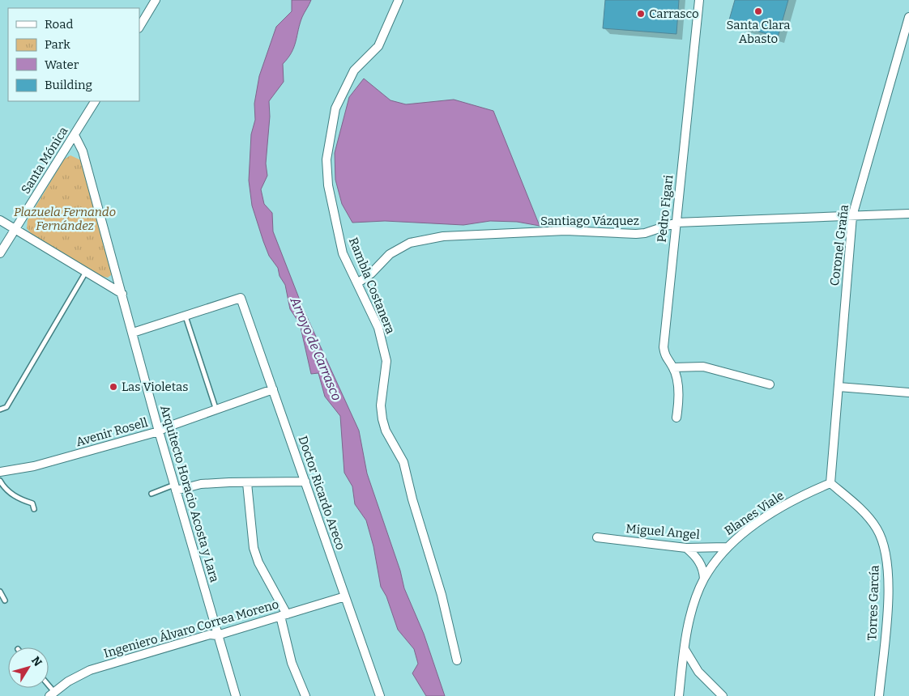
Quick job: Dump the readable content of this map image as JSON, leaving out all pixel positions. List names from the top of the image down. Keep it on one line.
{"streets":{"street":["Santa Mónica","Pedro Figari","Santiago Vázquez","Coronel Graña","Rambla Costanera","Avenir Rosell","Doctor Ricardo Areco","Arquitecto Horacio Acosta y Lara","Blanes Viale","Miguel Angel","Torres García","Ingeniero Álvaro Correa Moreno"]},"crossings":[["Santa Mónica","Arquitecto Horacio Acosta y Lara"],["Pedro Figari","Santiago Vázquez"],["Santiago Vázquez","Coronel Graña"],["Santiago Vázquez","Rambla Costanera"],["Coronel Graña","Blanes Viale"],["Coronel Graña","Torres García"],["Avenir Rosell","Doctor Ricardo Areco"],["Avenir Rosell","Arquitecto Horacio Acosta y Lara"],["Doctor Ricardo Areco","Ingeniero Álvaro Correa Moreno"],["Arquitecto Horacio Acosta y Lara","Ingeniero Álvaro Correa Moreno"],["Blanes Viale","Miguel Angel"],["Blanes Viale","Torres García"]],"water":["Arroyo de Carrasco"],"parks":["Plazuela Fernando Fernández"],"places":["Santa Clara Abasto","Carrasco","Las Violetas"],"legend":["Road","Park","Water","Building"],"north":"top right"}
